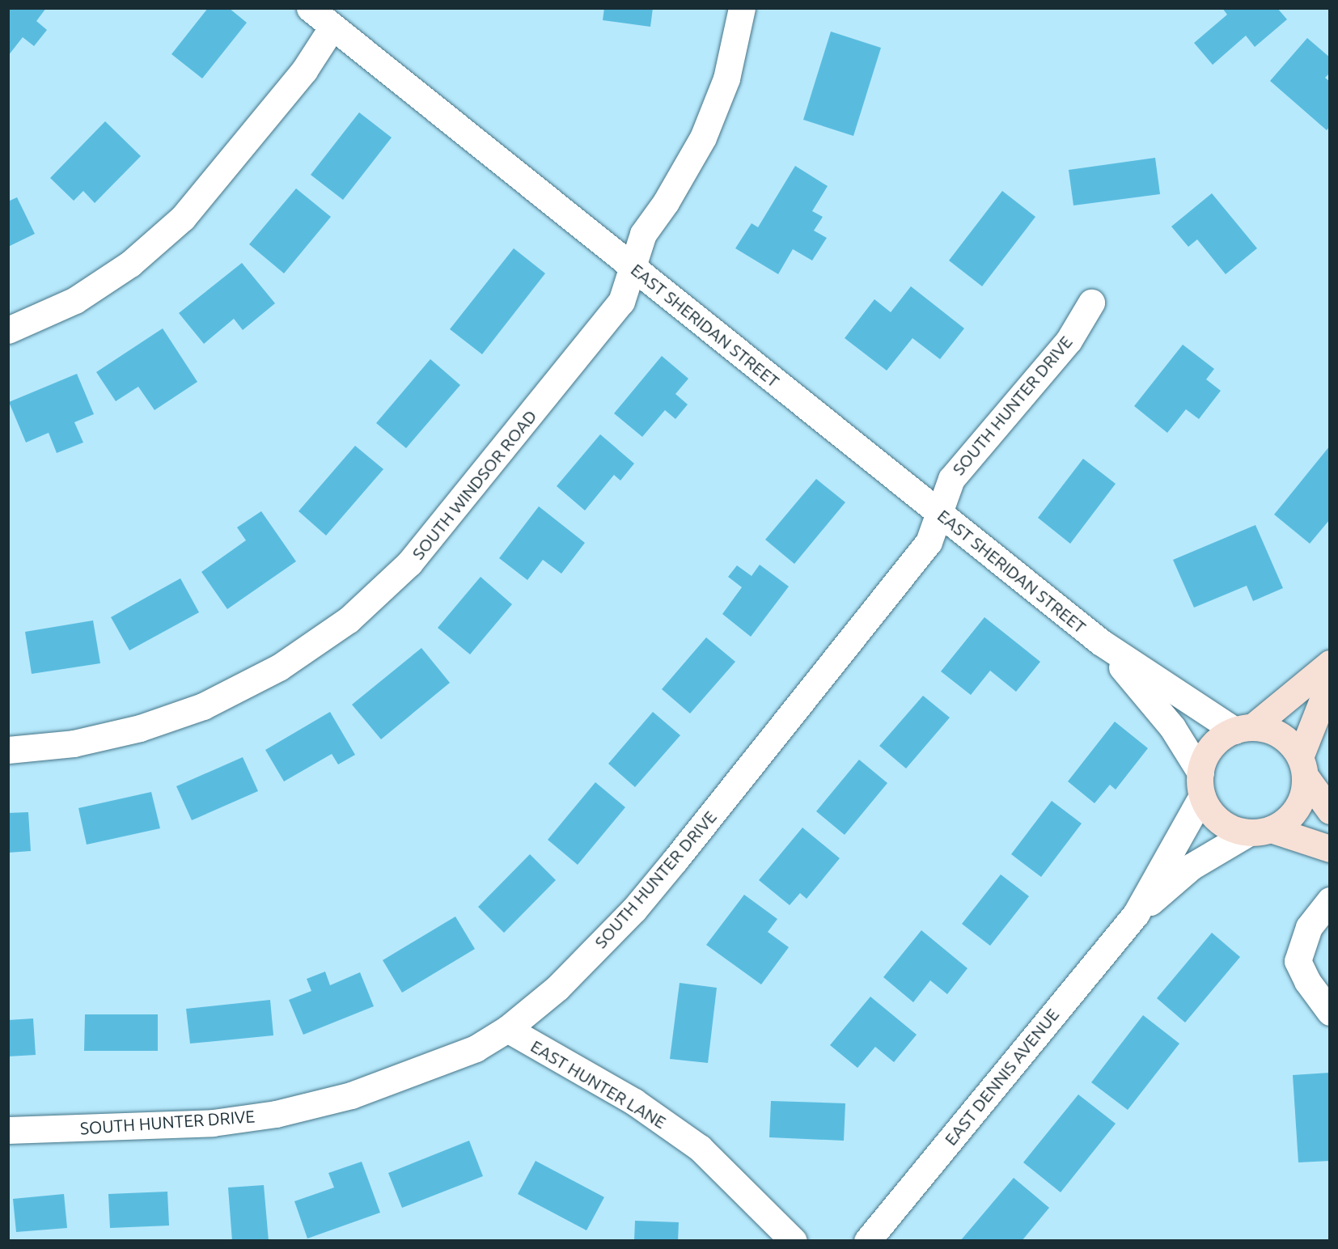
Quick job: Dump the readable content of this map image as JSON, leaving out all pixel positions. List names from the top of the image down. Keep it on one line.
{"streets":{"street":["EAST SHERIDAN STREET","SOUTH HUNTER DRIVE","SOUTH WINDSOR ROAD","EAST DENNIS AVENUE","EAST HUNTER LANE"]},"crossings":[["EAST SHERIDAN STREET","SOUTH HUNTER DRIVE"],["EAST SHERIDAN STREET","SOUTH WINDSOR ROAD"],["EAST SHERIDAN STREET","EAST DENNIS AVENUE"],["SOUTH HUNTER DRIVE","EAST HUNTER LANE"]]}
